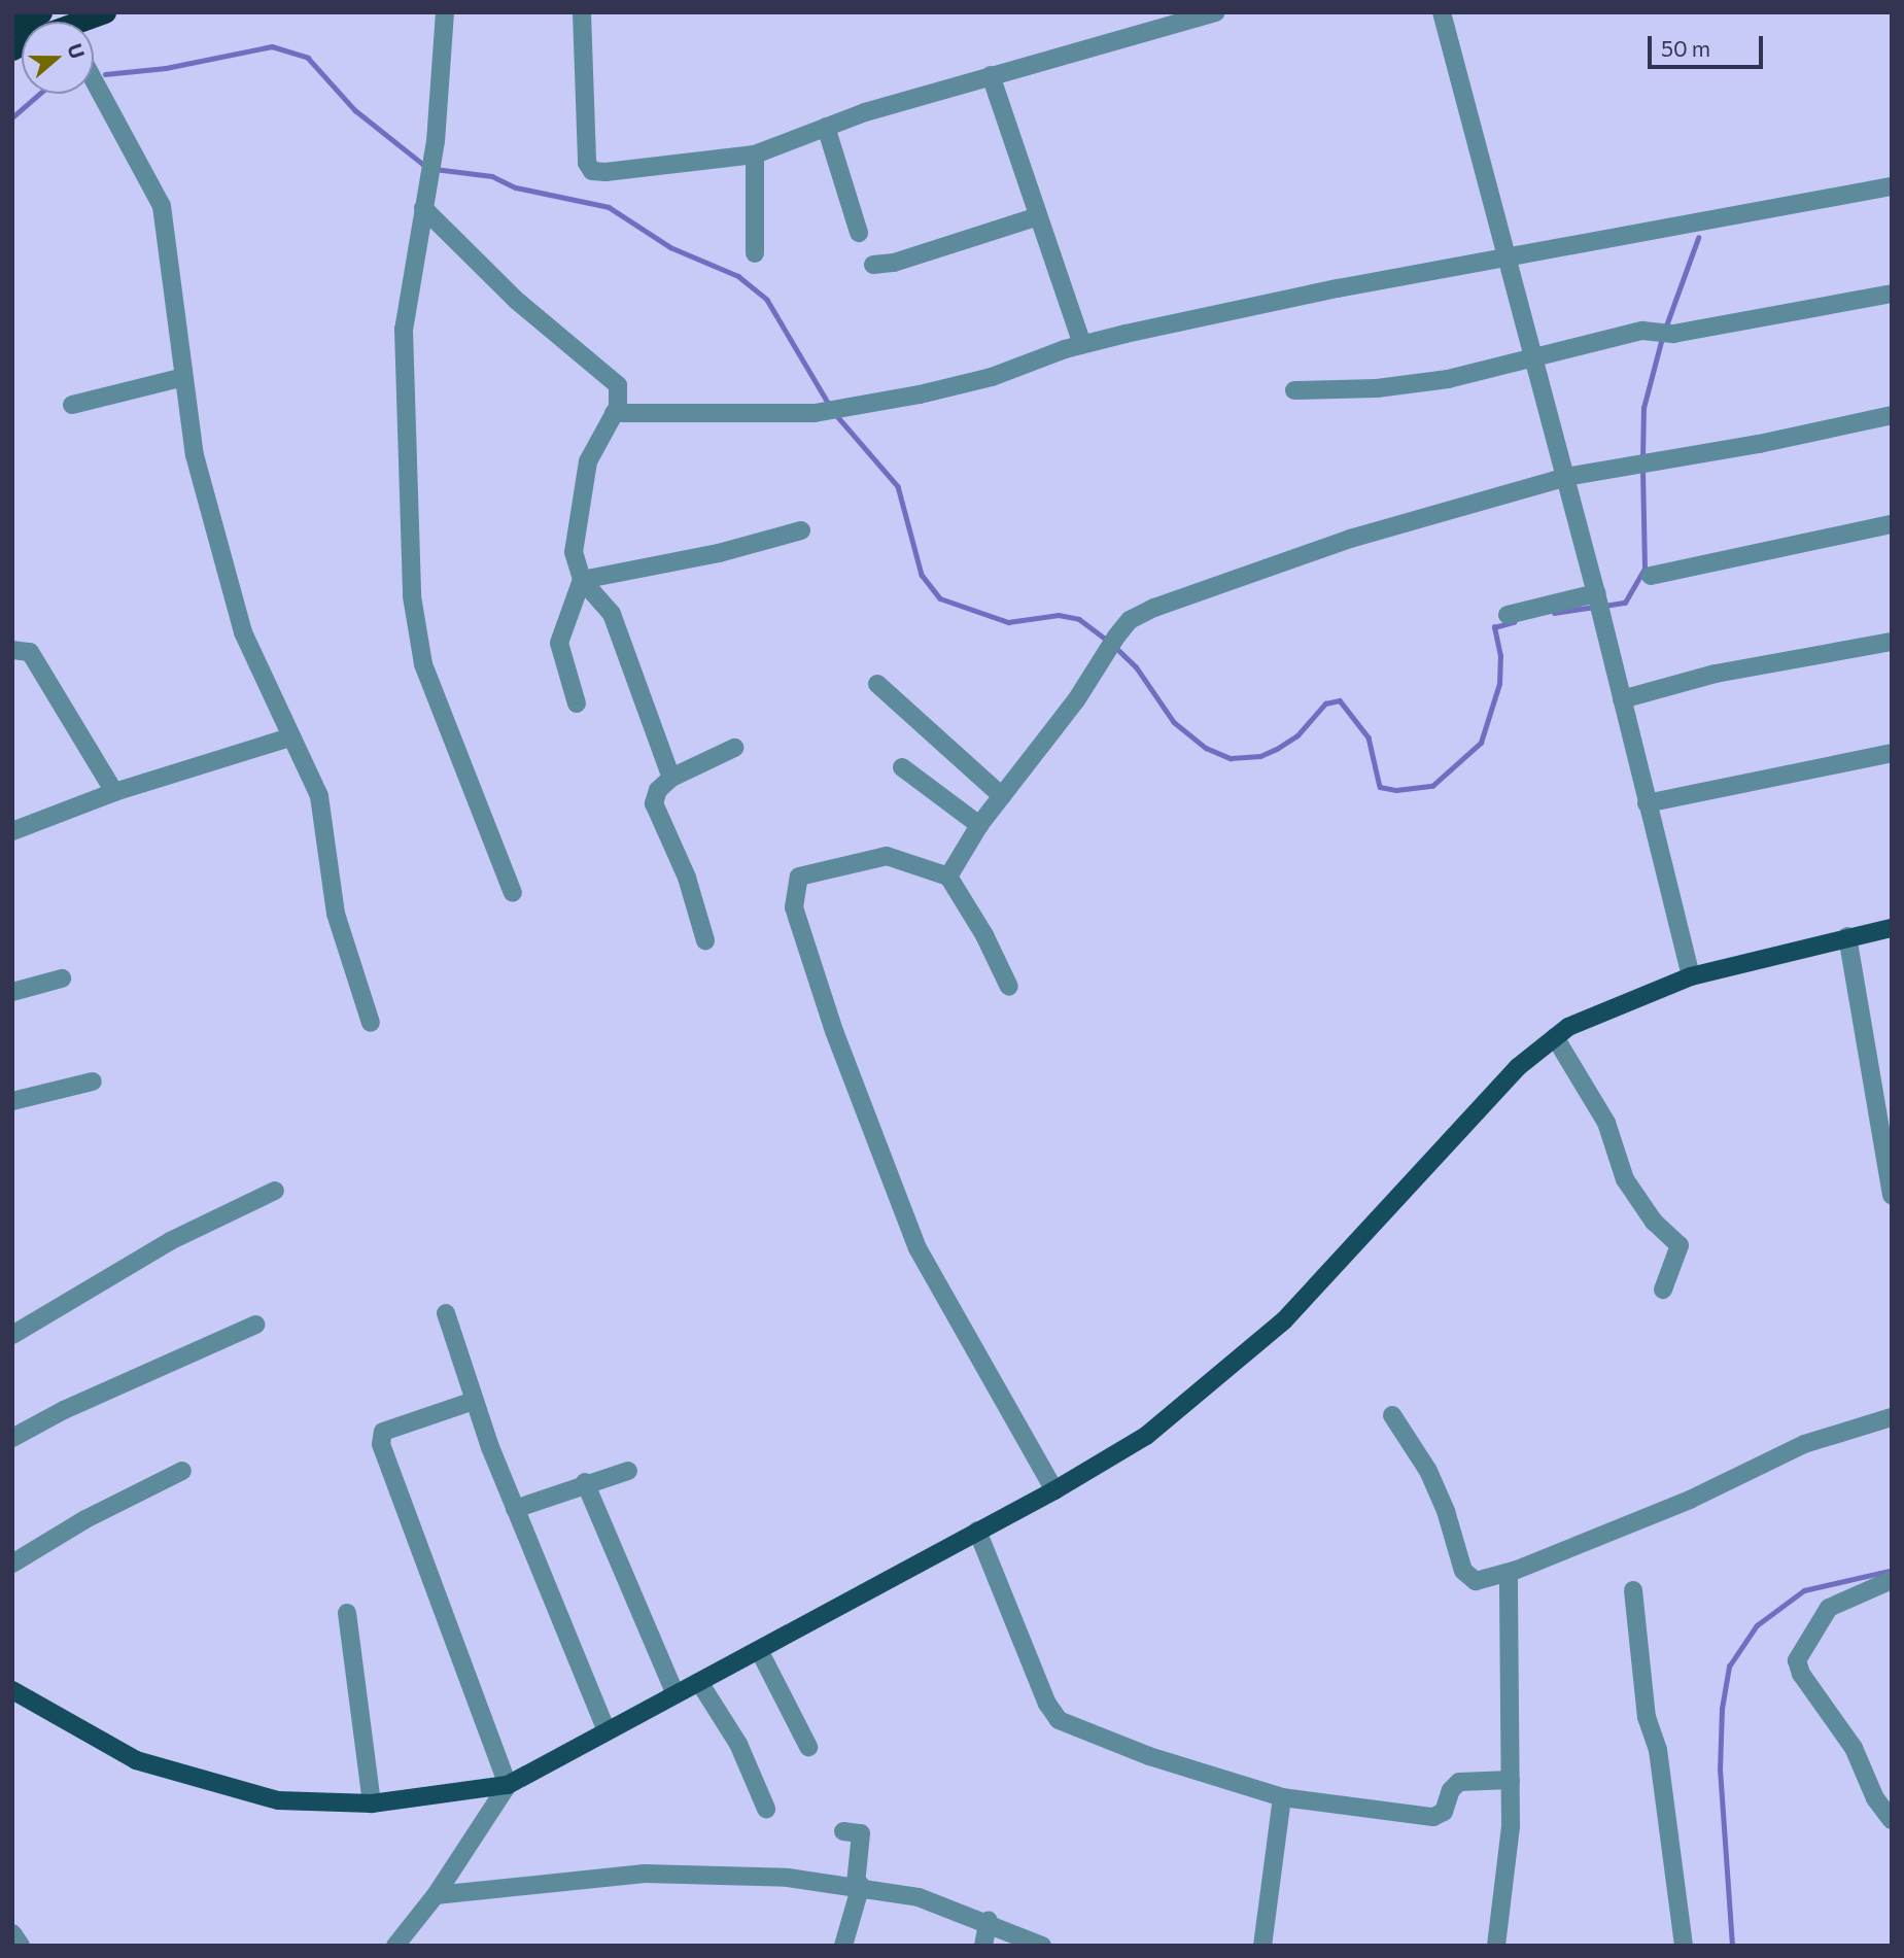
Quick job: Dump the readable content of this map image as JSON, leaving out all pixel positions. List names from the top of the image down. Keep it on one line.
{"scale_bar":"50 m","north":"right"}
